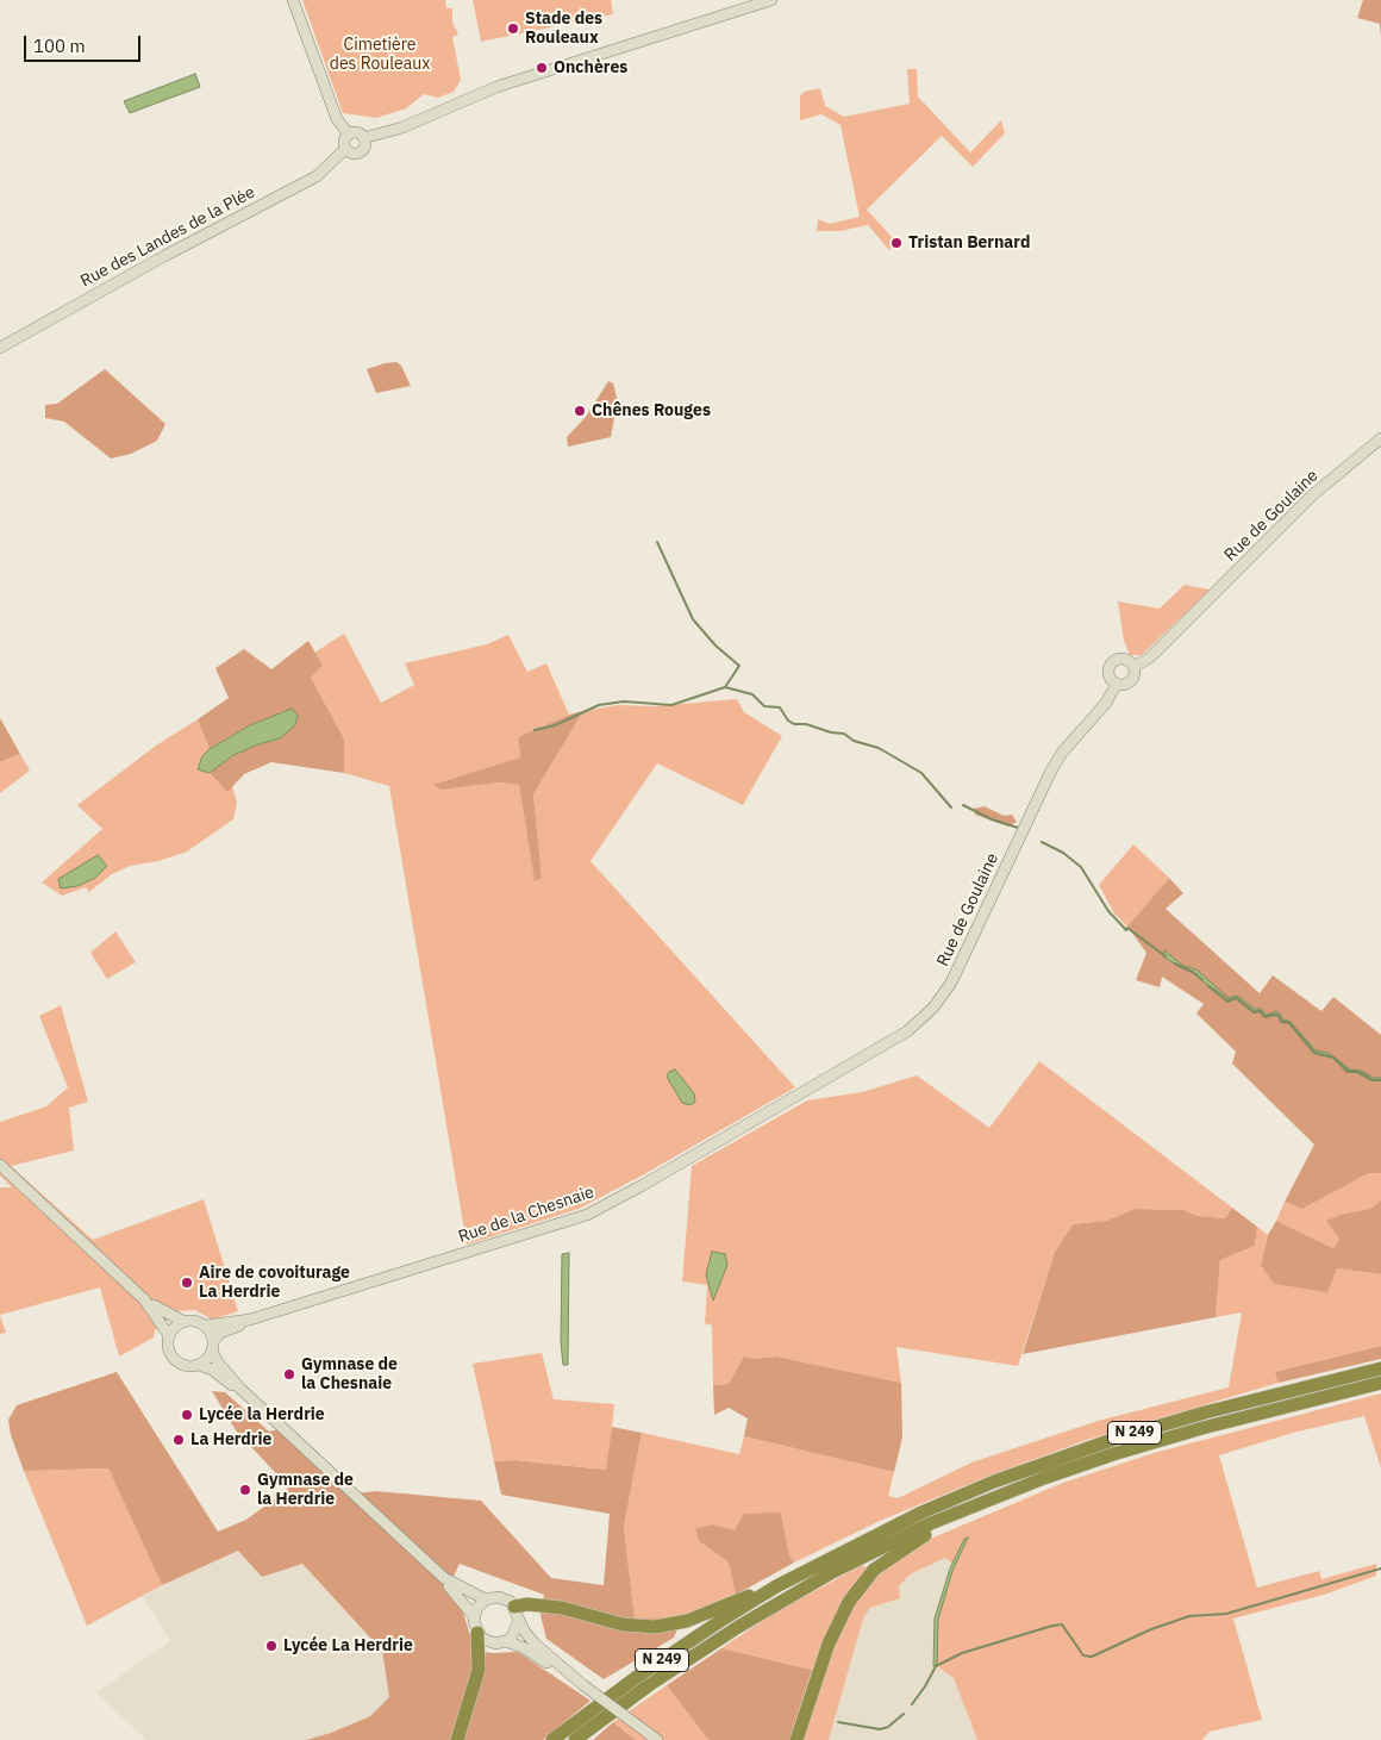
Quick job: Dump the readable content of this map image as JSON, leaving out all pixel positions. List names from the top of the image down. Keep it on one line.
{"streets":{"highway":["N 249"],"street":["Rue des Landes de la Plée","Rue de Goulaine","Rue de la Chesnaie"]},"crossings":[["Rue de Goulaine","Rue de la Chesnaie"]],"parks":["Cimetière des Rouleaux"],"places":["Stade des Rouleaux","Onchères","Tristan Bernard","Chênes Rouges","Aire de covoiturage La Herdrie","Gymnase de la Chesnaie","Lycée la Herdrie","La Herdrie","Gymnase de la Herdrie","Lycée La Herdrie"],"scale_bar":"100 m"}
